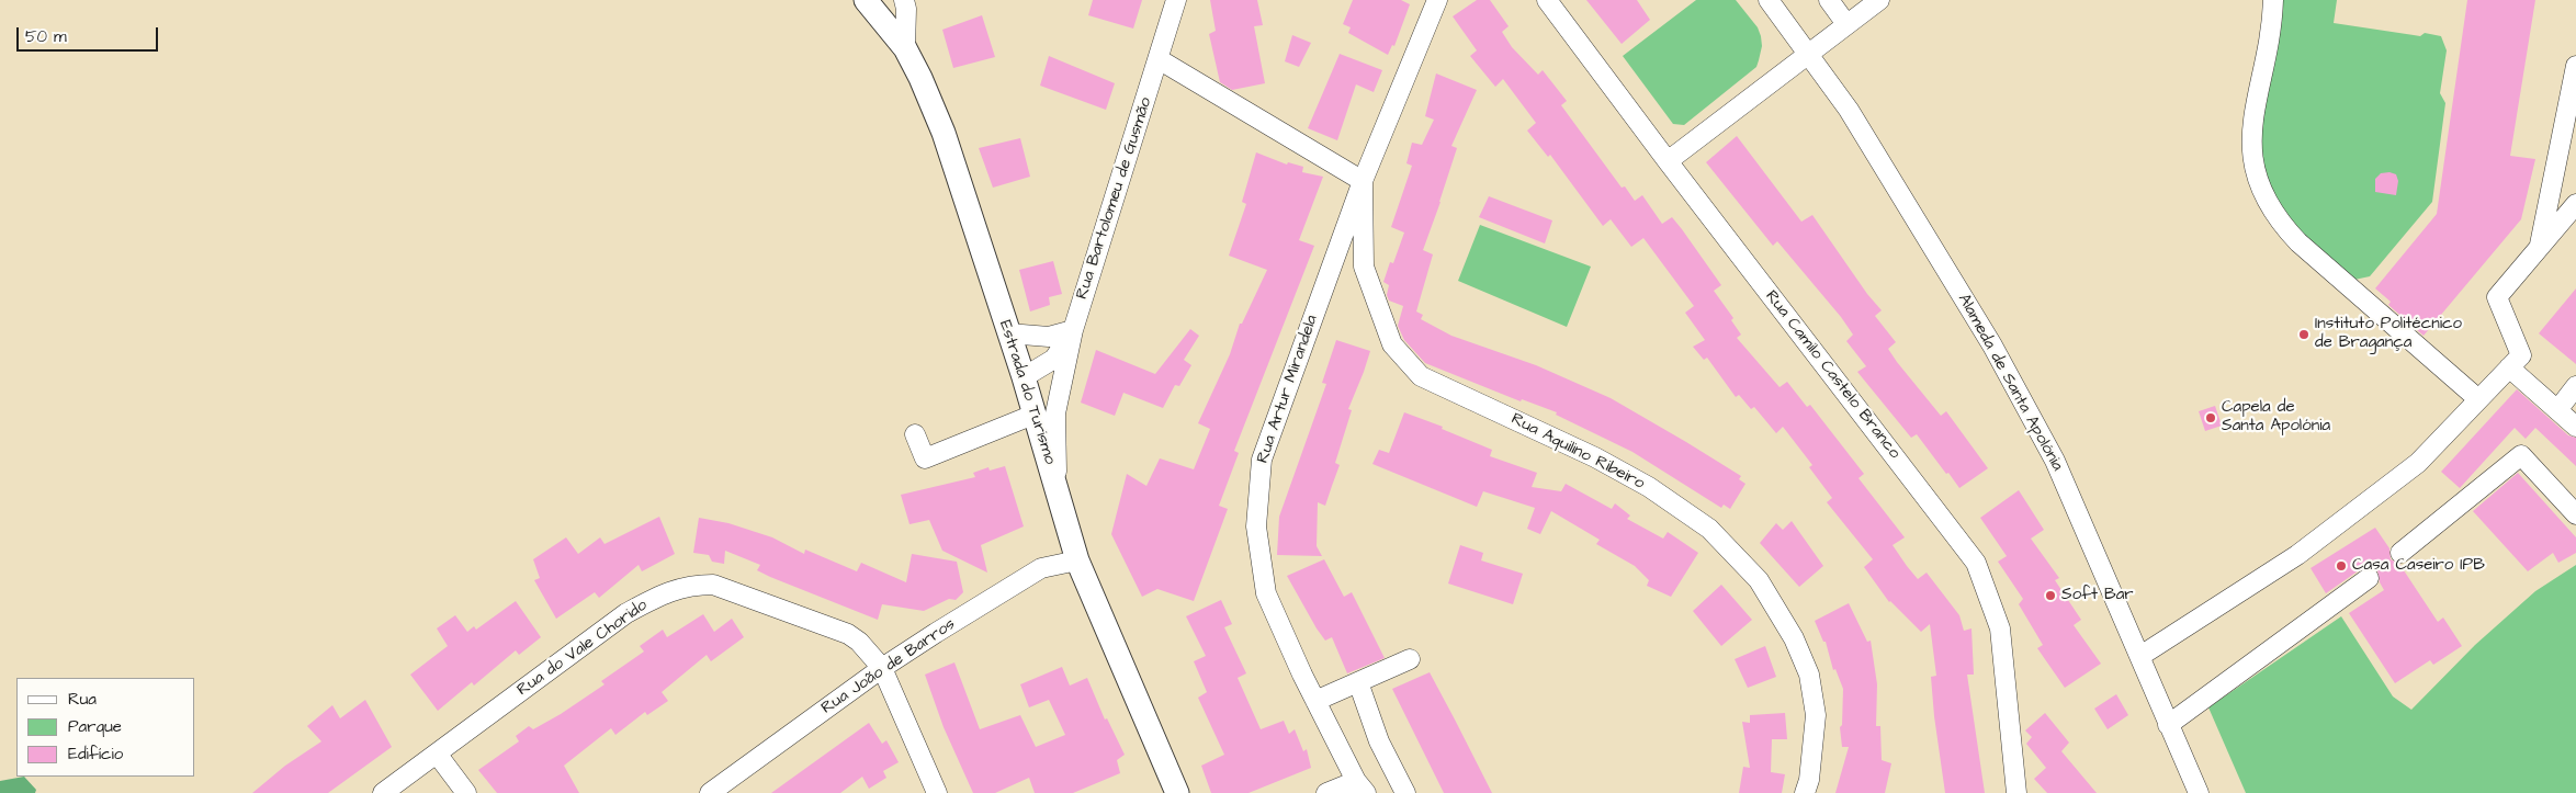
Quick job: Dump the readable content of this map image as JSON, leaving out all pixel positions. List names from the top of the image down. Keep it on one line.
{"streets":{"main road":["Estrada do Turismo"],"street":["Rua Bartolomeu de Gusmão","Rua Camilo Castelo Branco","Alameda de Santa Apolónia","Rua Artur Mirandela","Rua Aquilino Ribeiro","Rua do Vale Chorido","Rua João de Barros"]},"crossings":[["Rua Bartolomeu de Gusmão","Estrada do Turismo"],["Rua Artur Mirandela","Rua Aquilino Ribeiro"],["Estrada do Turismo","Rua João de Barros"],["Rua do Vale Chorido","Rua João de Barros"]],"places":["Instituto Politécnico de Bragança","Capela de Santa Apolónia","Casa Caseiro IPB","Soft Bar"],"legend":["Rua","Parque","Edifício"],"scale_bar":"50 m"}
